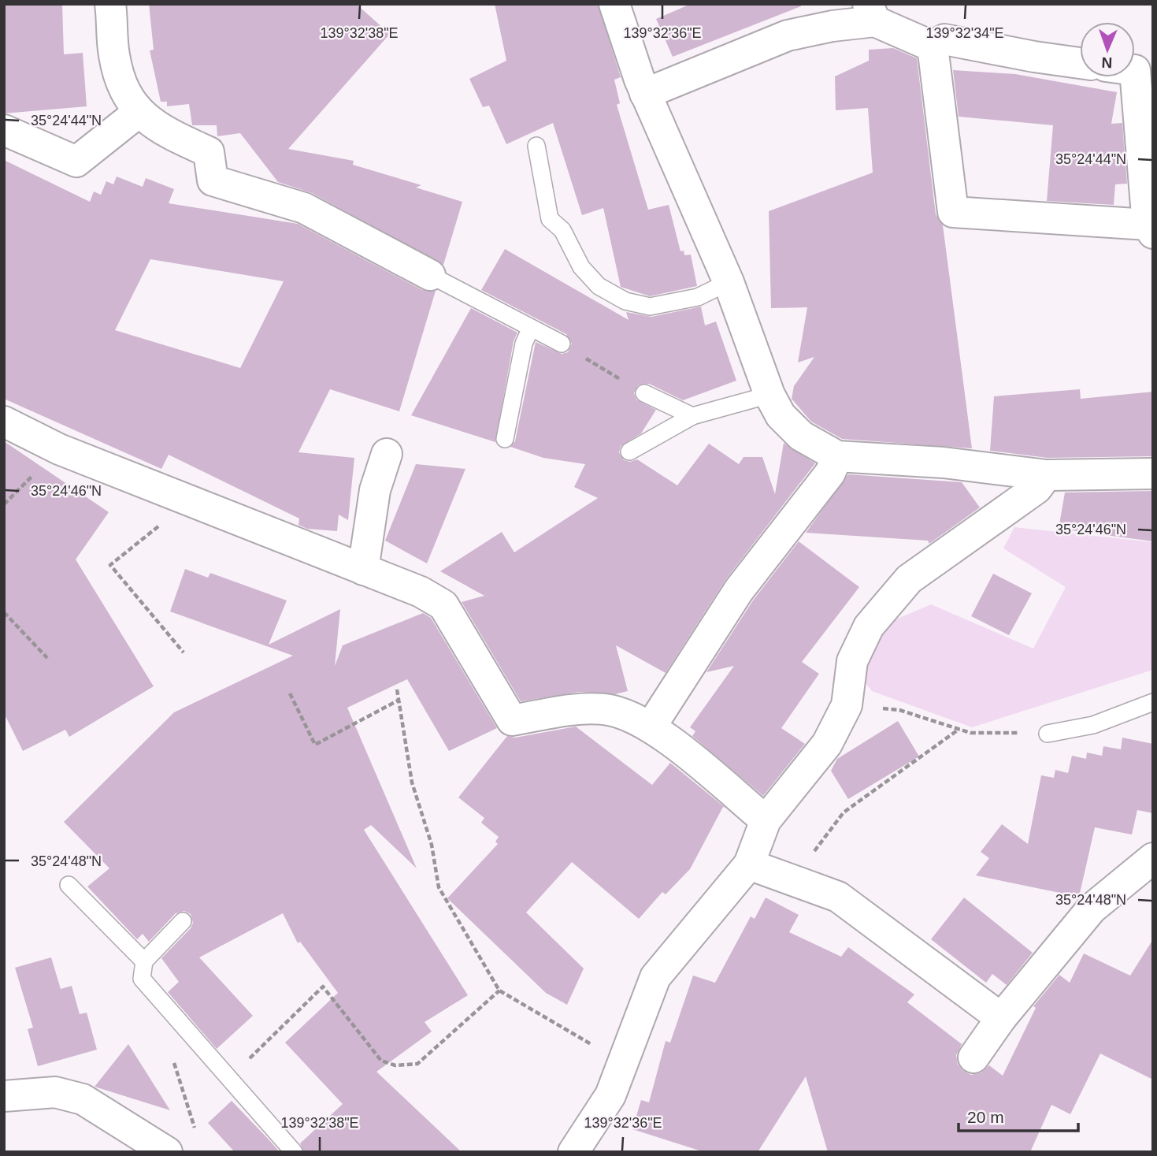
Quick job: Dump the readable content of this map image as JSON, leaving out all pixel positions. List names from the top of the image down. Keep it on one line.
{"scale_bar":"20 m","north":"bottom","coordinates":["139°32'38\"E","139°32'36\"E","139°32'34\"E","35°24'44\"N","35°24'46\"N","35°24'48\"N"]}
